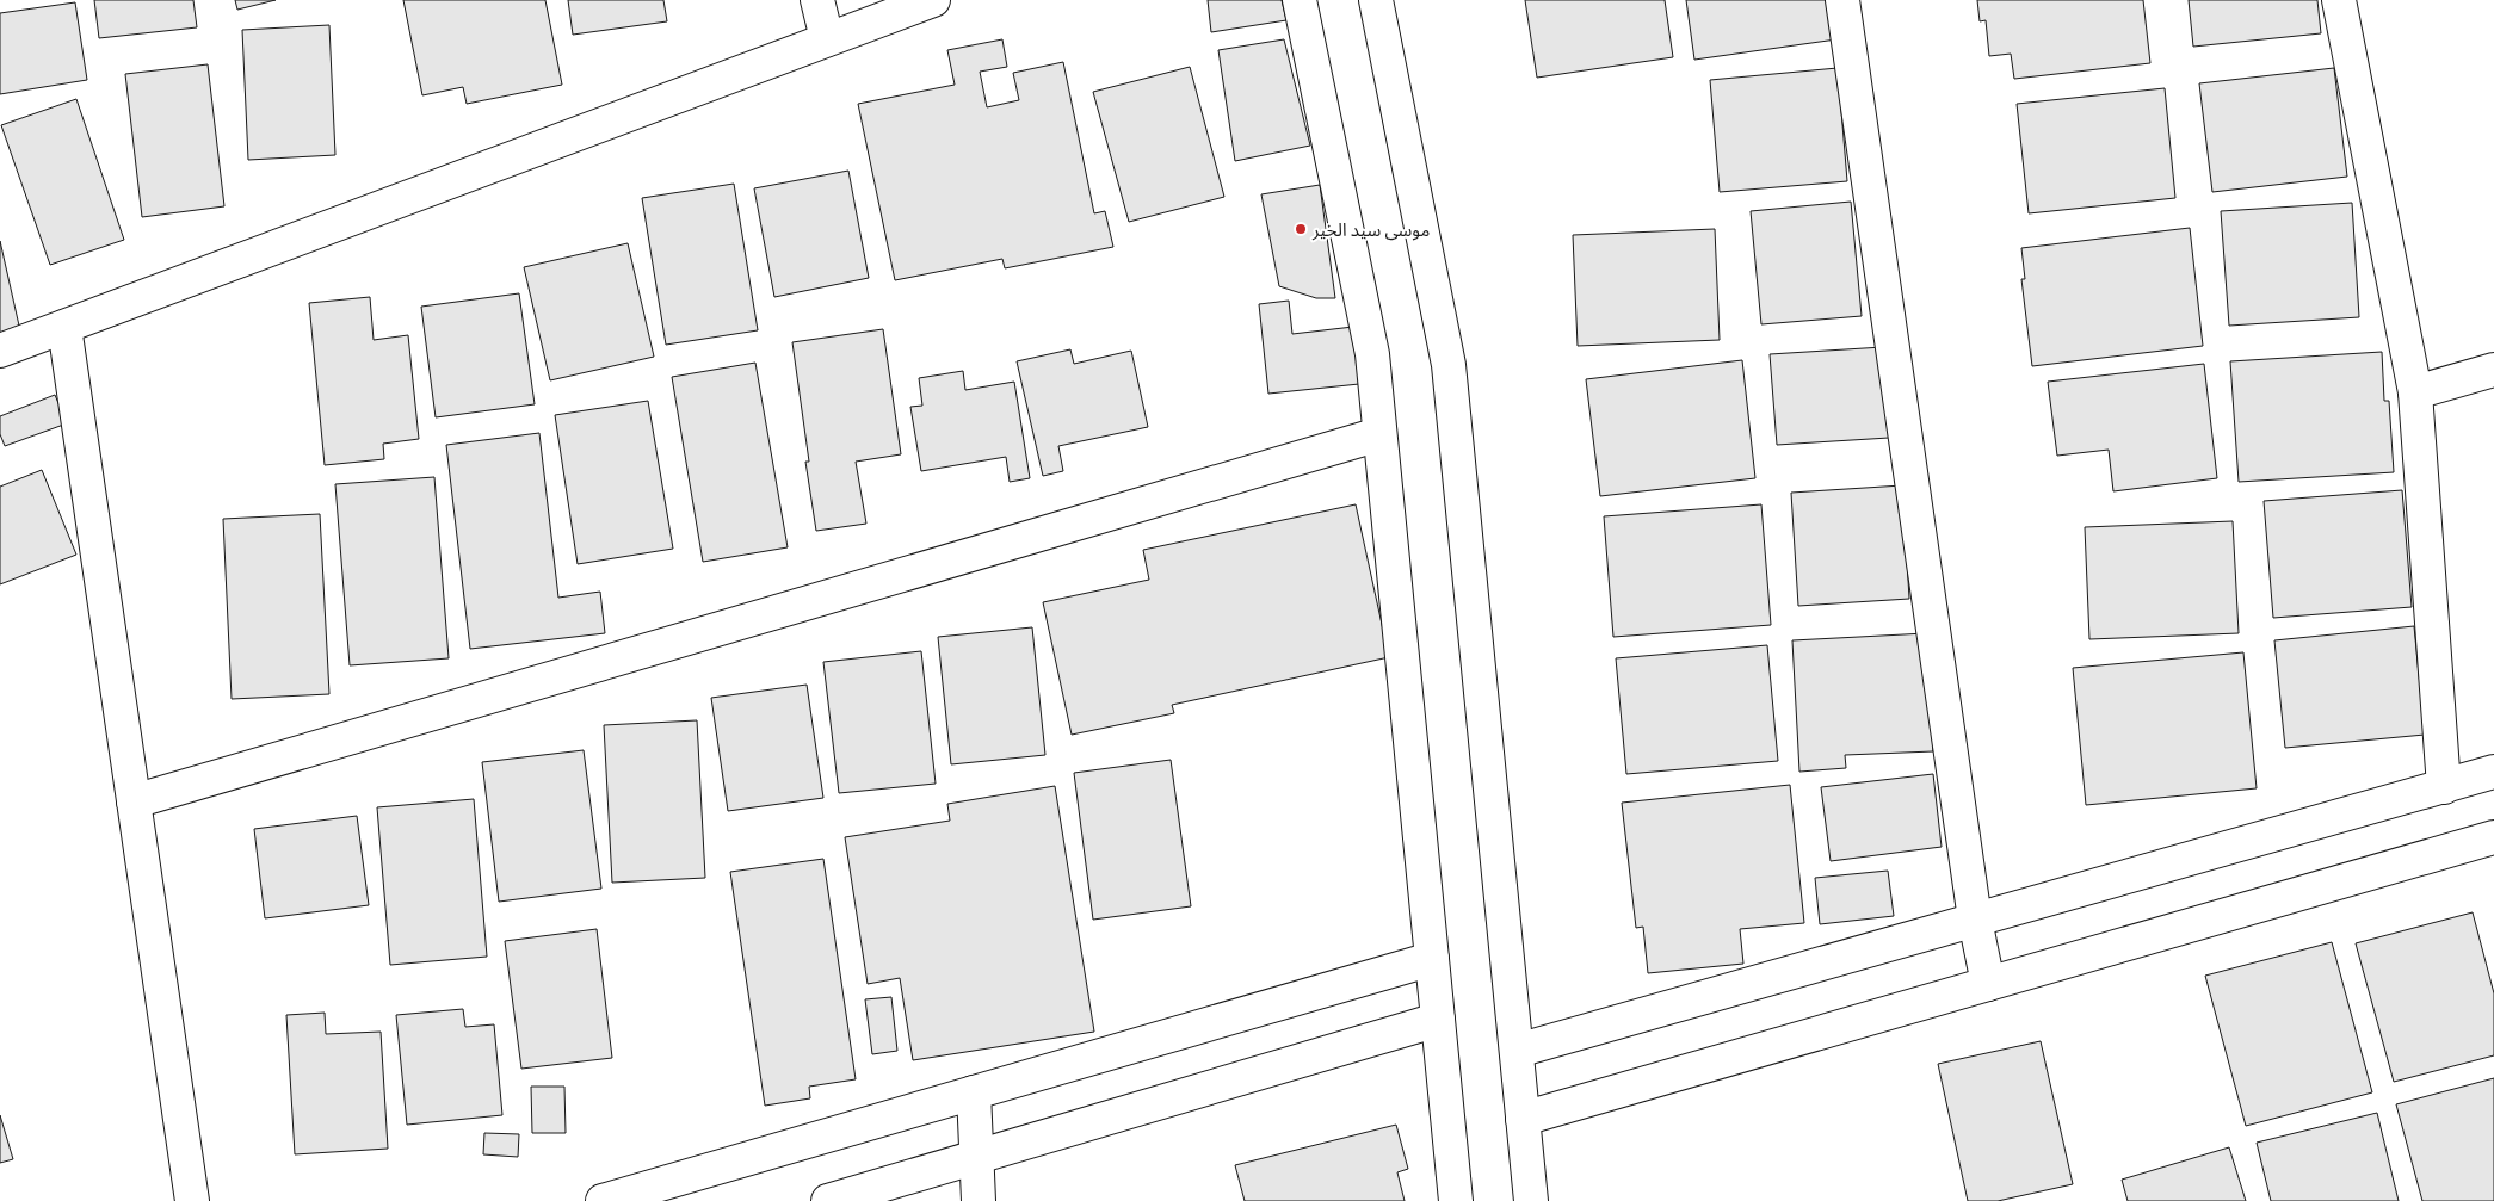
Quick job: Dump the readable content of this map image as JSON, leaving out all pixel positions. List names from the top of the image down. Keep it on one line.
{"places":["موسى سيد الخير"]}
